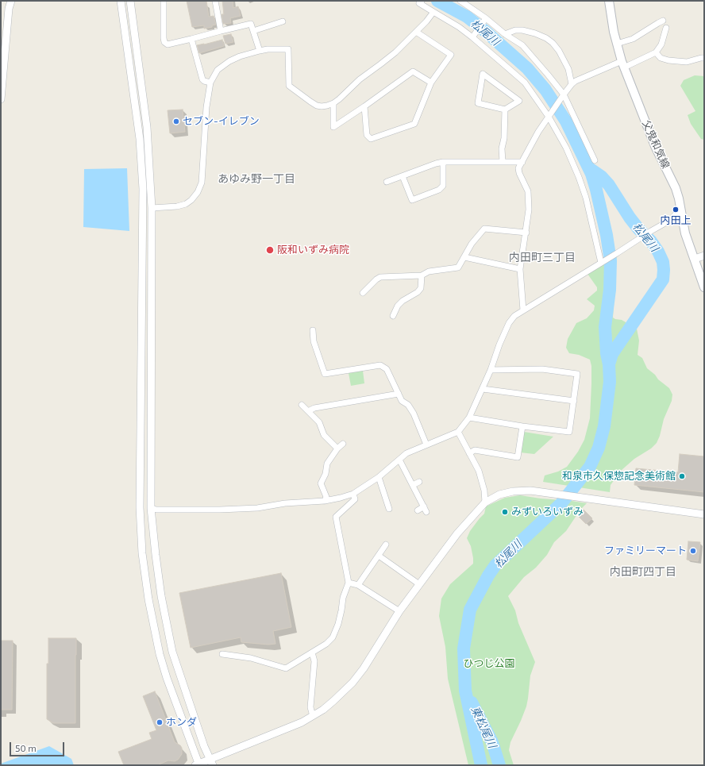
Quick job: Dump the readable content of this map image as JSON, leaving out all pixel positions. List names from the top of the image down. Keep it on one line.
{"streets":{"main road":["父鬼和気線"]},"districts":["あゆみ野一丁目","内田町三丁目","内田町四丁目"],"water":["松尾川","東松尾川"],"parks":["ひつじ公園"],"places":["セブン-イレブン","内田上","阪和いずみ病院","和泉市久保惣記念美術館","みずいろいずみ","ファミリーマート","ホンダ"],"scale_bar":"50 m"}
